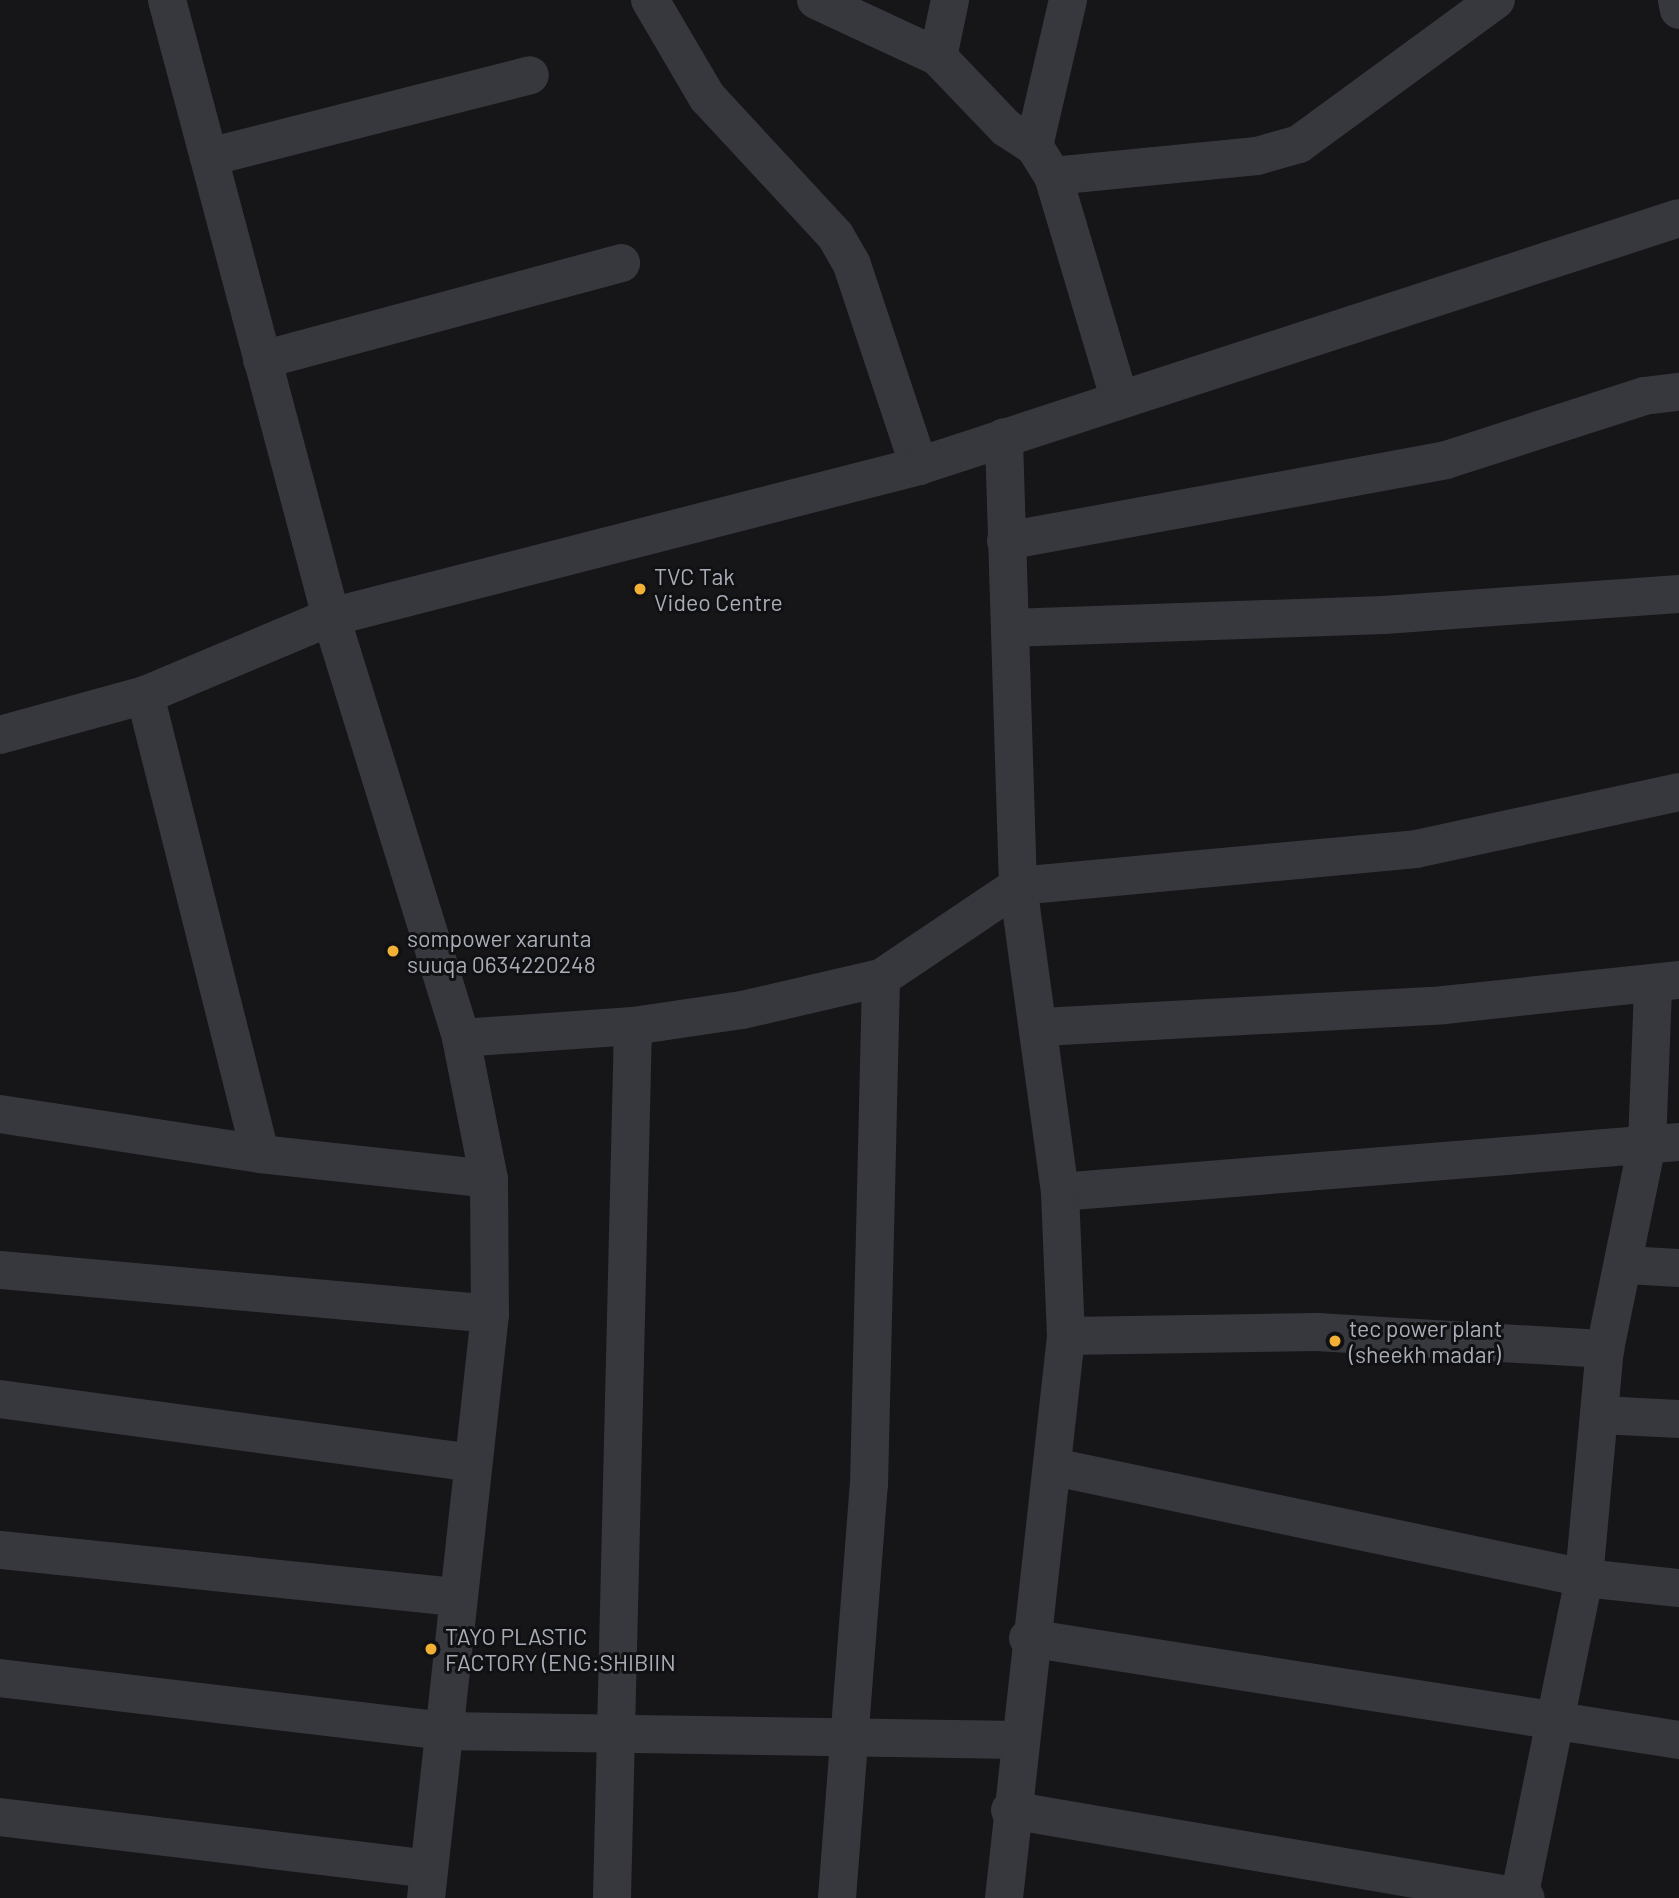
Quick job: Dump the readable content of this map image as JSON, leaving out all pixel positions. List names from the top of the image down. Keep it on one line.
{"places":["TVC Tak Video Centre","sompower xarunta suuqa 0634220248","tec power plant (sheekh madar)","TAYO PLASTIC FACTORY (ENG:SHIBIIN"]}
